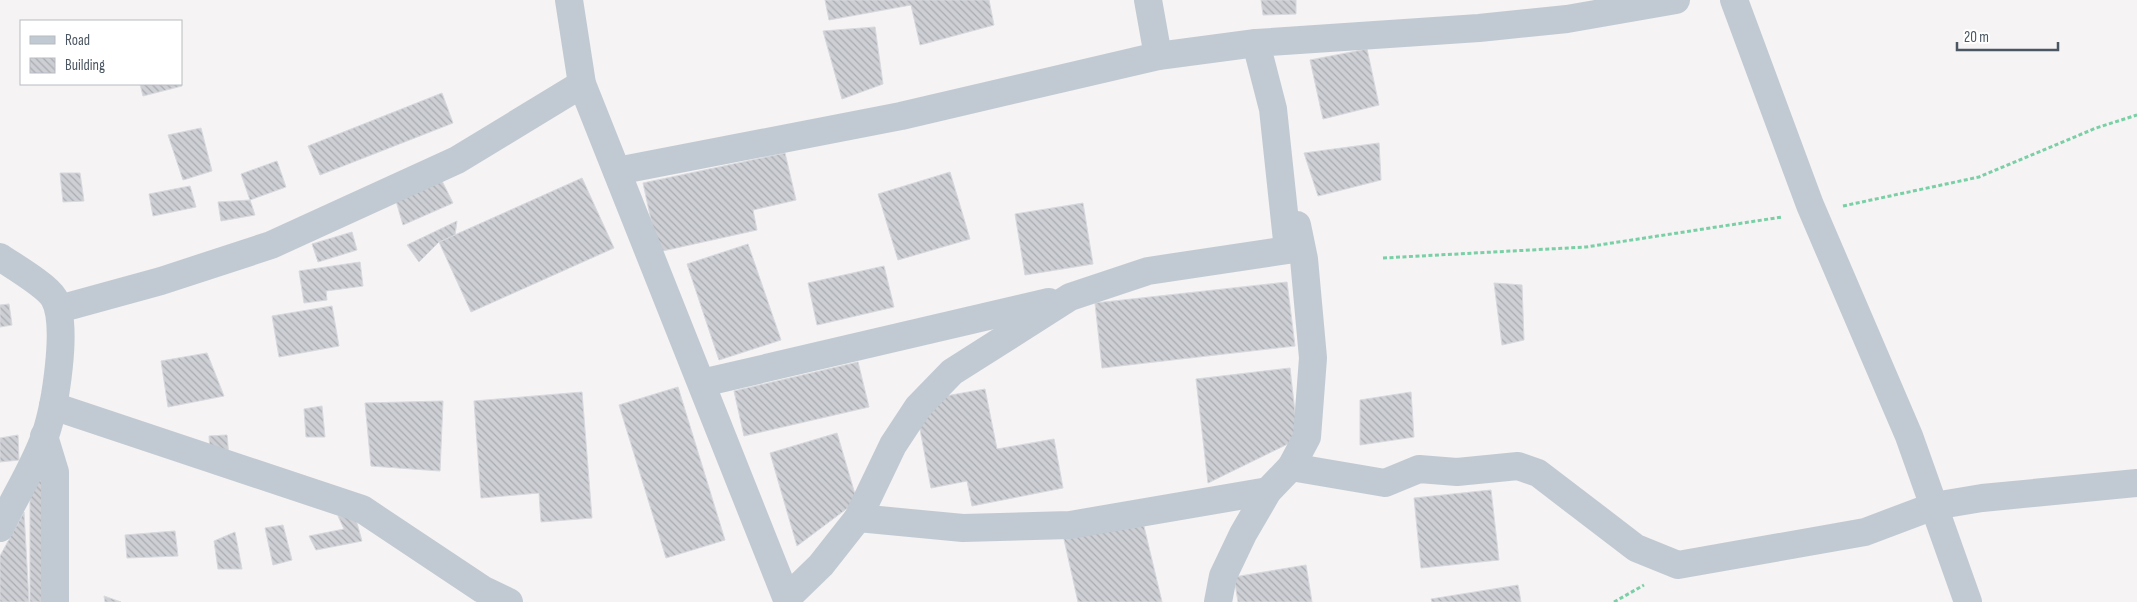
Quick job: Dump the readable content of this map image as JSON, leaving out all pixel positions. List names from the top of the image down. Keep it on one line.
{"legend":["Road","Building"],"scale_bar":"20 m"}
